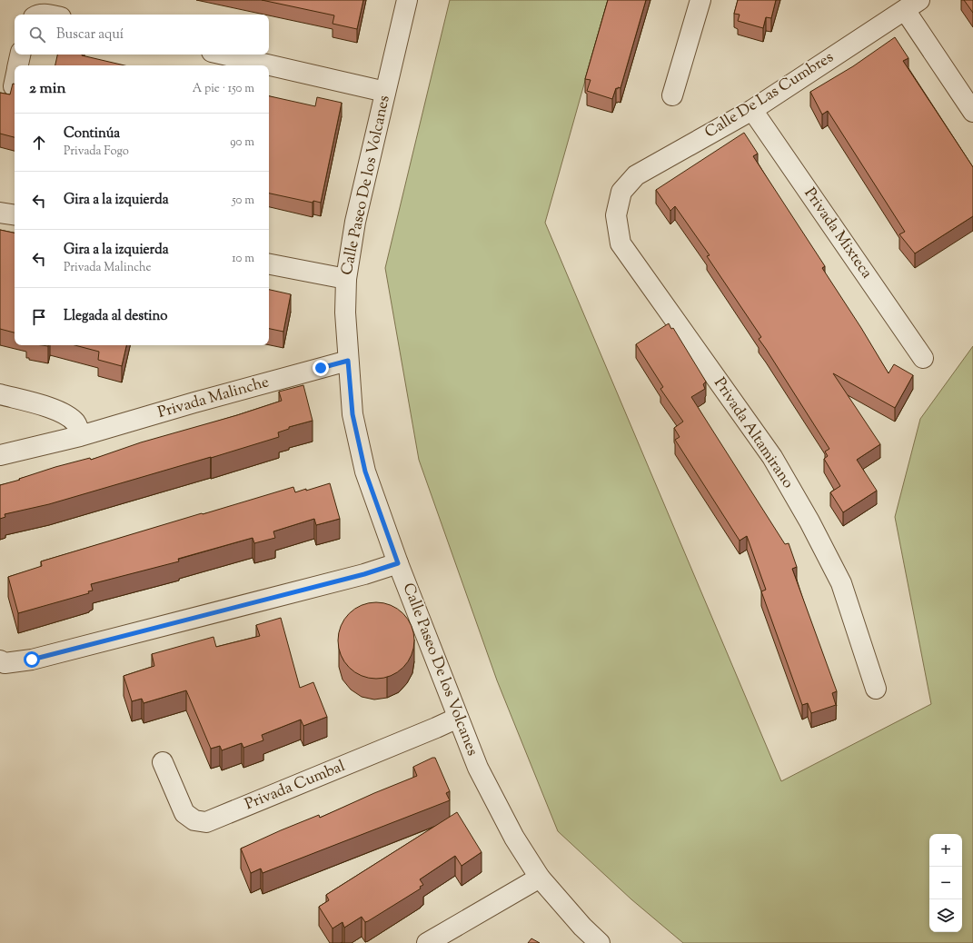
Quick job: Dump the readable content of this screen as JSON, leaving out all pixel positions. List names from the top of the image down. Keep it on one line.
{"streets":{"street":["Calle De Las Cumbres","Calle Paseo De los Volcanes","Privada Mixteca","Privada Malinche","Privada Altamirano","Privada Cumbal"]},"crossings":[["Calle De Las Cumbres","Privada Mixteca"],["Calle De Las Cumbres","Privada Altamirano"],["Calle Paseo De los Volcanes","Privada Malinche"],["Calle Paseo De los Volcanes","Privada Cumbal"]],"page":{"search":"Buscar aquí","heading":["2 min","A pie · 150 m"],"list":[["Continúa","Privada Fogo","90 m"],["Gira a la izquierda","50 m"],["Gira a la izquierda","Privada Malinche","10 m"],"Llegada al destino"],"map_buttons":["+","−"]}}
